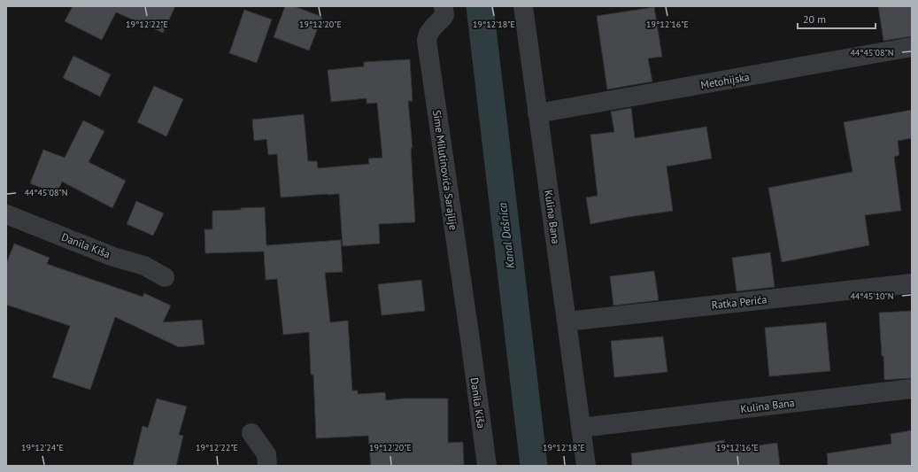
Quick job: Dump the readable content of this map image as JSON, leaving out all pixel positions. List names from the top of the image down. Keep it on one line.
{"streets":{"street":["Metohijska","Sime Milutinovića Sarajlije","Kulina Bana","Danila Kiša","Ratka Perića"]},"crossings":[["Metohijska","Kulina Bana"],["Sime Milutinovića Sarajlije","Danila Kiša"],["Kulina Bana","Ratka Perića"]],"water":["Kanal Dašnica"],"scale_bar":"20 m","coordinates":["19°12'22\"E","19°12'20\"E","19°12'18\"E","19°12'16\"E","44°45'08\"N","44°45'10\"N","19°12'24\"E"]}
